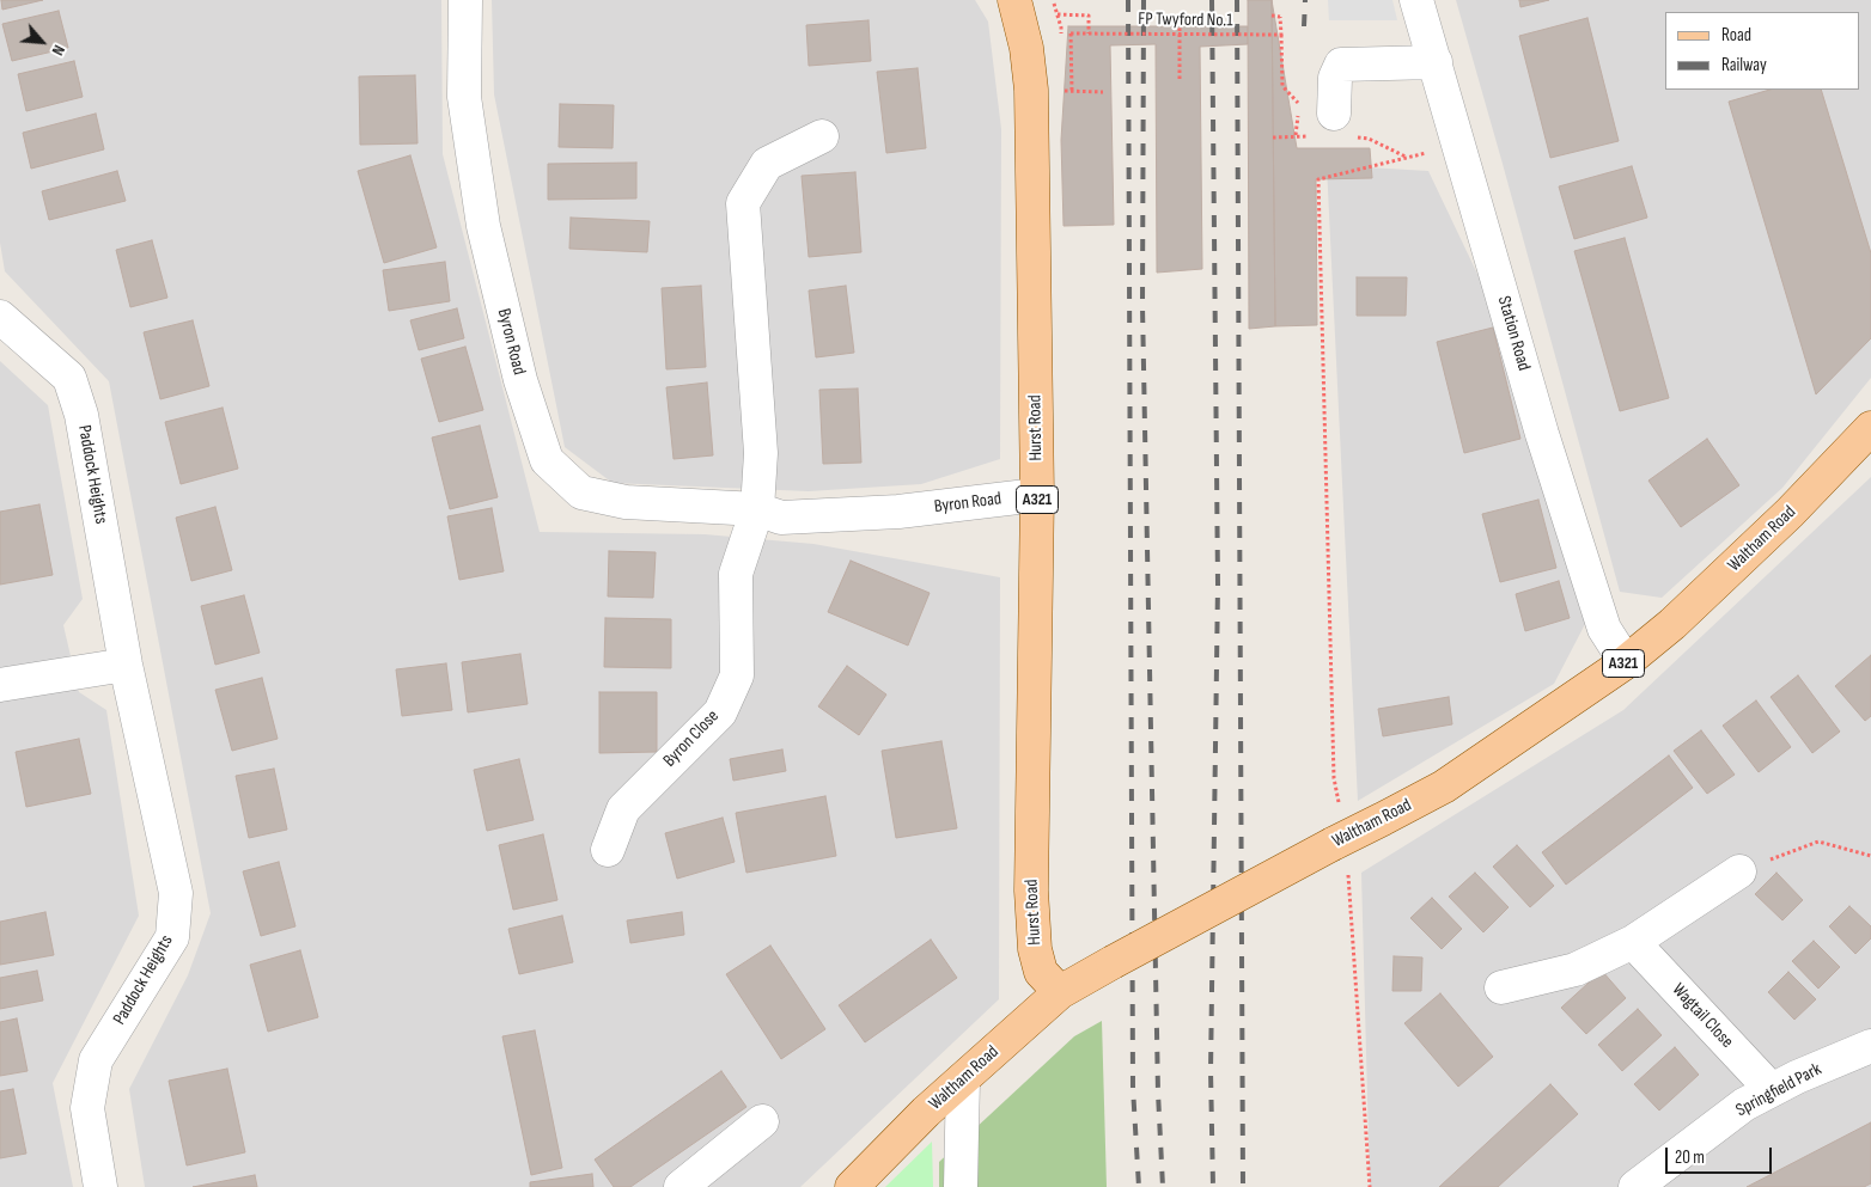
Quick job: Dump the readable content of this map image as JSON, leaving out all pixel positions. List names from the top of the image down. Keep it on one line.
{"streets":{"main road":["Hurst Road","A321","Waltham Road"],"street":["Station Road","Byron Road","Paddock Heights","Byron Close","Wagtail Close","Springfield Park"],"path":["FP Twyford No.1"]},"crossings":[["Station Road","Waltham Road"],["Byron Road","Hurst Road"],["Byron Road","Byron Close"],["Hurst Road","Waltham Road"],["Wagtail Close","Springfield Park"]],"legend":["Road","Railway"],"scale_bar":"20 m","north":"bottom right"}
